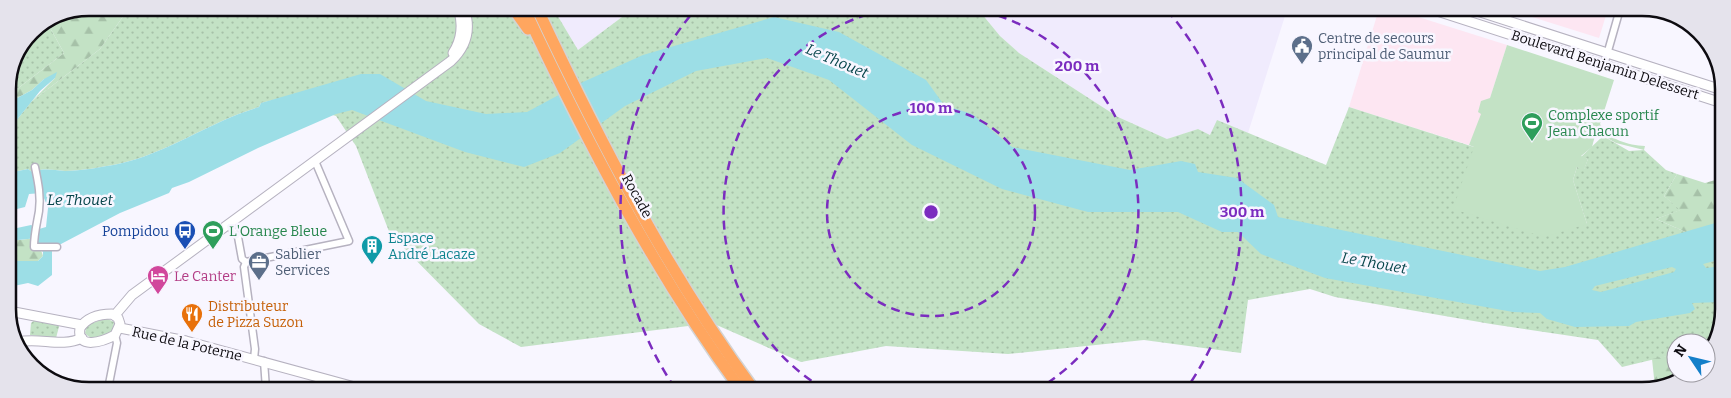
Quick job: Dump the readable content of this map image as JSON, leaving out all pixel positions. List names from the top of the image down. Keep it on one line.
{"streets":{"highway":["Rocade"],"main road":["Boulevard Benjamin Delessert","Rue de la Poterne"]},"water":["Le Thouet"],"places":{"public building":["Centre de secours principal de Saumur"],"sports":["Complexe sportif Jean Chacun","L'Orange Bleue"],"bus stop":["Pompidou"],"building":["Espace André Lacaze"],"office":["Sablier Services"],"hotel":["Le Canter"],"restaurant":["Distributeur de Pizza Suzon"]},"north":"top left","rings":["200 m","100 m","300 m"]}
